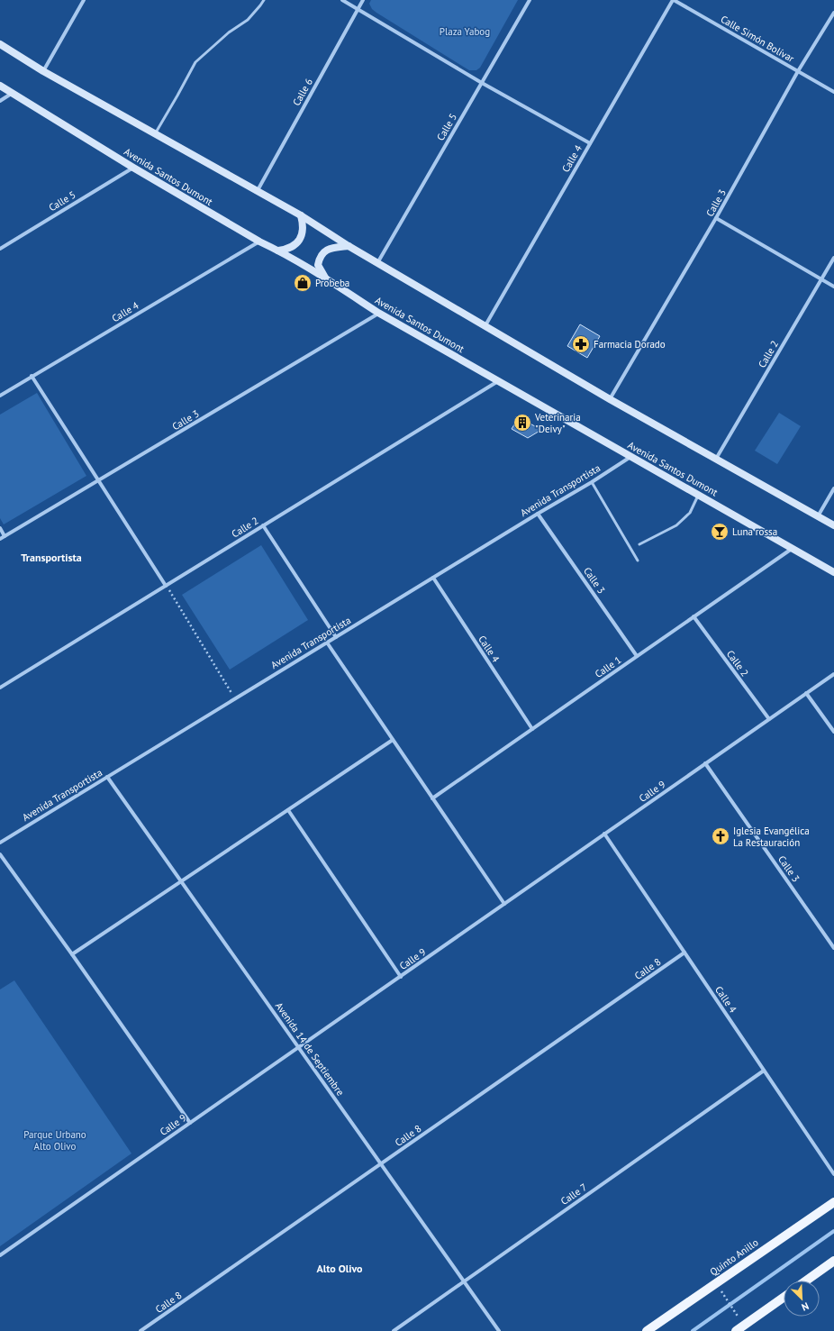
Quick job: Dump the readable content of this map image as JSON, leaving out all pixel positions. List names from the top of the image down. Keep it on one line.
{"streets":{"main road":["Avenida Santos Dumont","Quinto Anillo"],"street":["Calle Simón Bolívar","Calle 6","Calle 5","Calle 4","Calle 3","Calle 2","Avenida Transportista","Calle 1","Calle 9","Calle 8","Avenida 14 de Septiembre","Calle 7"]},"crossings":[["Calle Simón Bolívar","Calle 4"],["Calle Simón Bolívar","Calle 3"],["Calle 5","Avenida Santos Dumont"],["Calle 4","Avenida Santos Dumont"],["Calle 4","Avenida Transportista"],["Calle 4","Calle 1"],["Calle 4","Calle 9"],["Calle 4","Calle 8"],["Calle 4","Calle 7"],["Avenida Santos Dumont","Calle 3"],["Avenida Santos Dumont","Calle 2"],["Avenida Santos Dumont","Avenida Transportista"],["Avenida Santos Dumont","Calle 1"],["Calle 3","Avenida Transportista"],["Calle 3","Calle 1"],["Calle 3","Calle 9"],["Calle 2","Calle 1"],["Calle 2","Calle 9"],["Avenida Transportista","Avenida 14 de Septiembre"],["Calle 9","Avenida 14 de Septiembre"],["Calle 8","Avenida 14 de Septiembre"],["Avenida 14 de Septiembre","Calle 7"]],"districts":["Transportista","Alto Olivo"],"parks":["Plaza Yabog","Parque Urbano Alto Olivo"],"places":{"shop":["Probeba"],"pharmacy":["Farmacia Dorado"],"building":["Veterinaria \"Deivy\""],"bar":["Luna rossa"],"church":["Iglesia Evangélica La Restauración"]},"north":"bottom right"}
